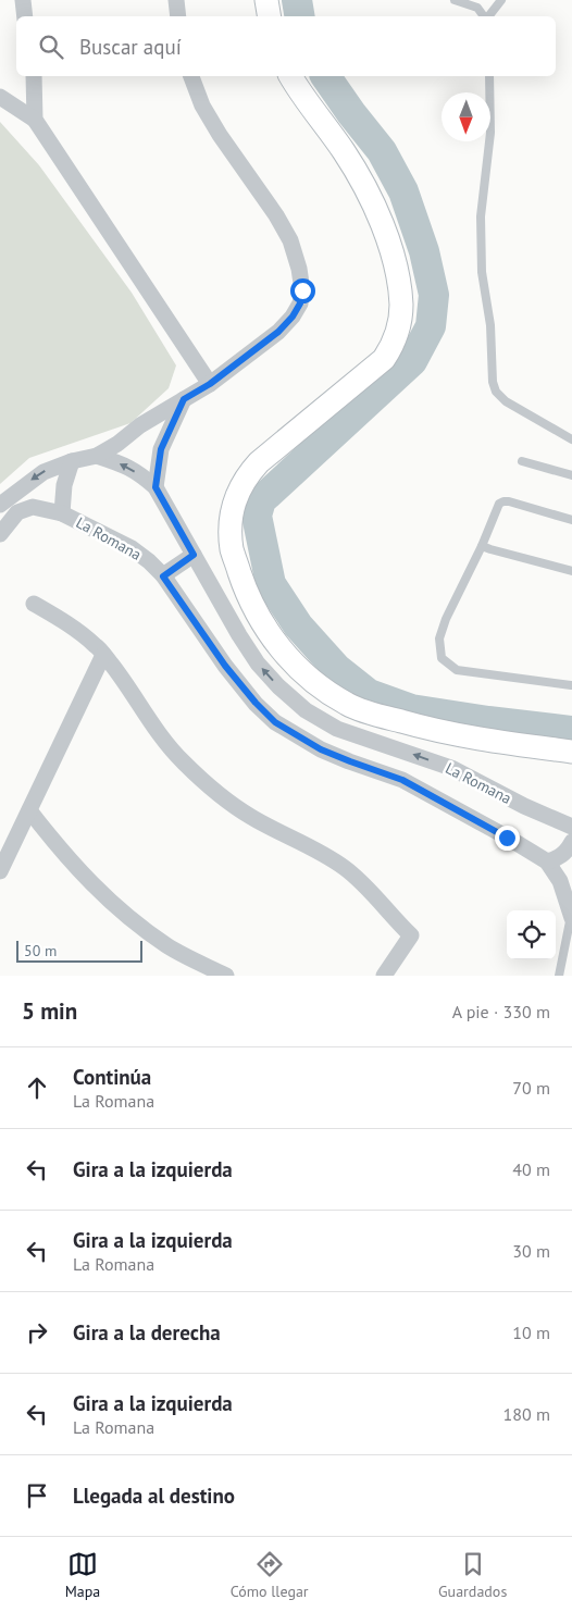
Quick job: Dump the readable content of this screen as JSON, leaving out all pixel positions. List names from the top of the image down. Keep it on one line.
{"streets":{"street":["La Romana"]},"scale_bar":"50 m","north":"bottom","page":{"search":"Buscar aquí","scale":"50 m","heading":["5 min","A pie · 330 m"],"list":[["Continúa","La Romana","70 m"],["Gira a la izquierda","40 m"],["Gira a la izquierda","La Romana","30 m"],["Gira a la derecha","10 m"],["Gira a la izquierda","La Romana","180 m"],"Llegada al destino"],"nav":["Mapa","Cómo llegar","Guardados"]}}
